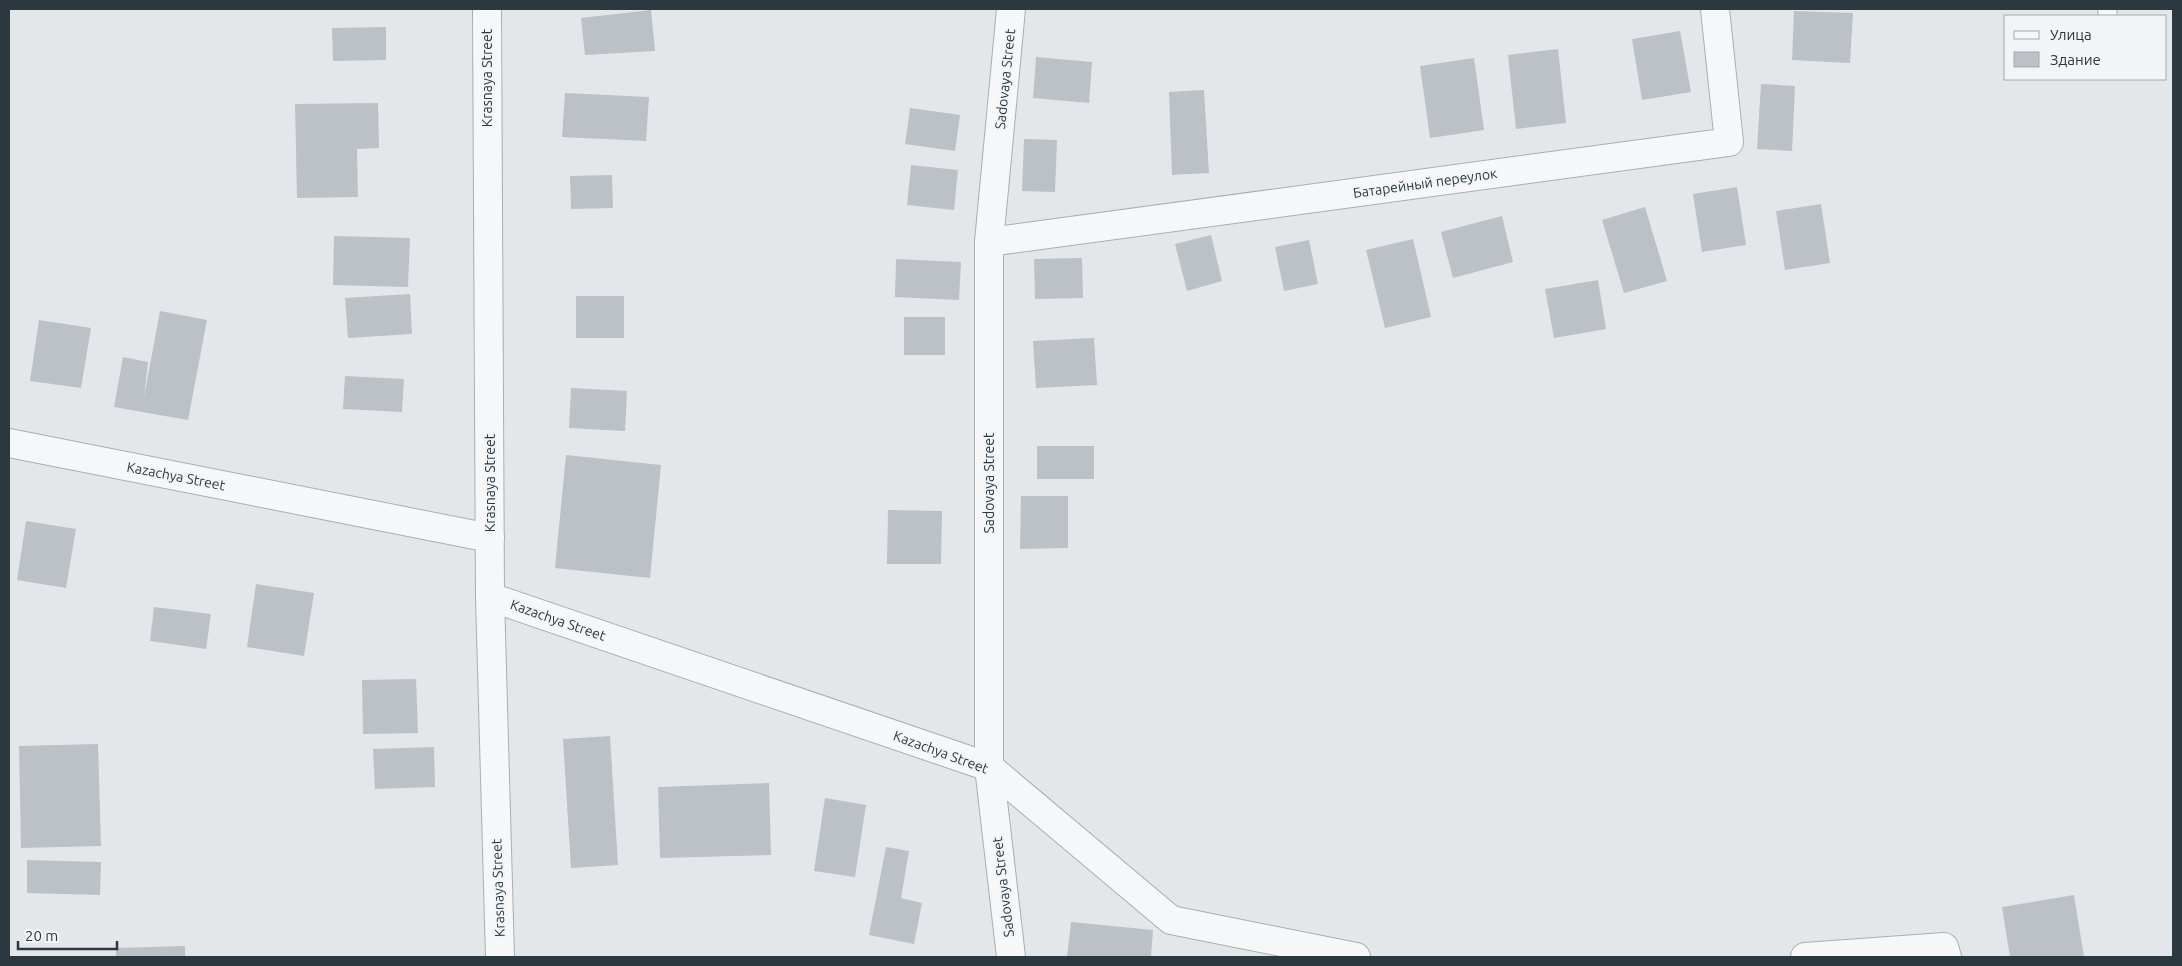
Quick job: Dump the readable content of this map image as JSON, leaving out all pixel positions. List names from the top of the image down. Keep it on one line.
{"streets":{"street":["Krasnaya Street","Sadovaya Street","Батарейный переулок","Kazachya Street"]},"crossings":[["Krasnaya Street","Kazachya Street"],["Sadovaya Street","Батарейный переулок"],["Sadovaya Street","Kazachya Street"]],"legend":["Улица","Здание"],"scale_bar":"20 m"}
